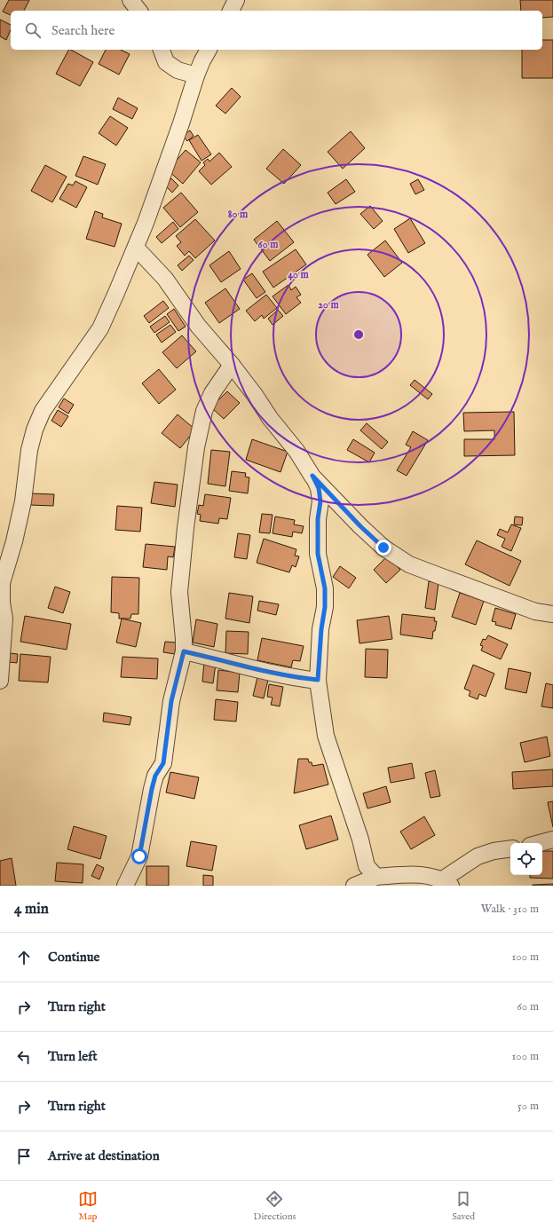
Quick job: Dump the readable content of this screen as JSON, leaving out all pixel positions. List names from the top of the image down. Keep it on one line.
{"page":{"search":"Search here","heading":["4 min","Walk · 310 m"],"list":[["Continue","100 m"],["Turn right","60 m"],["Turn left","100 m"],["Turn right","50 m"],"Arrive at destination"],"nav":["Map","Directions","Saved"]},"rings":["80 m","60 m","40 m","20 m"]}
